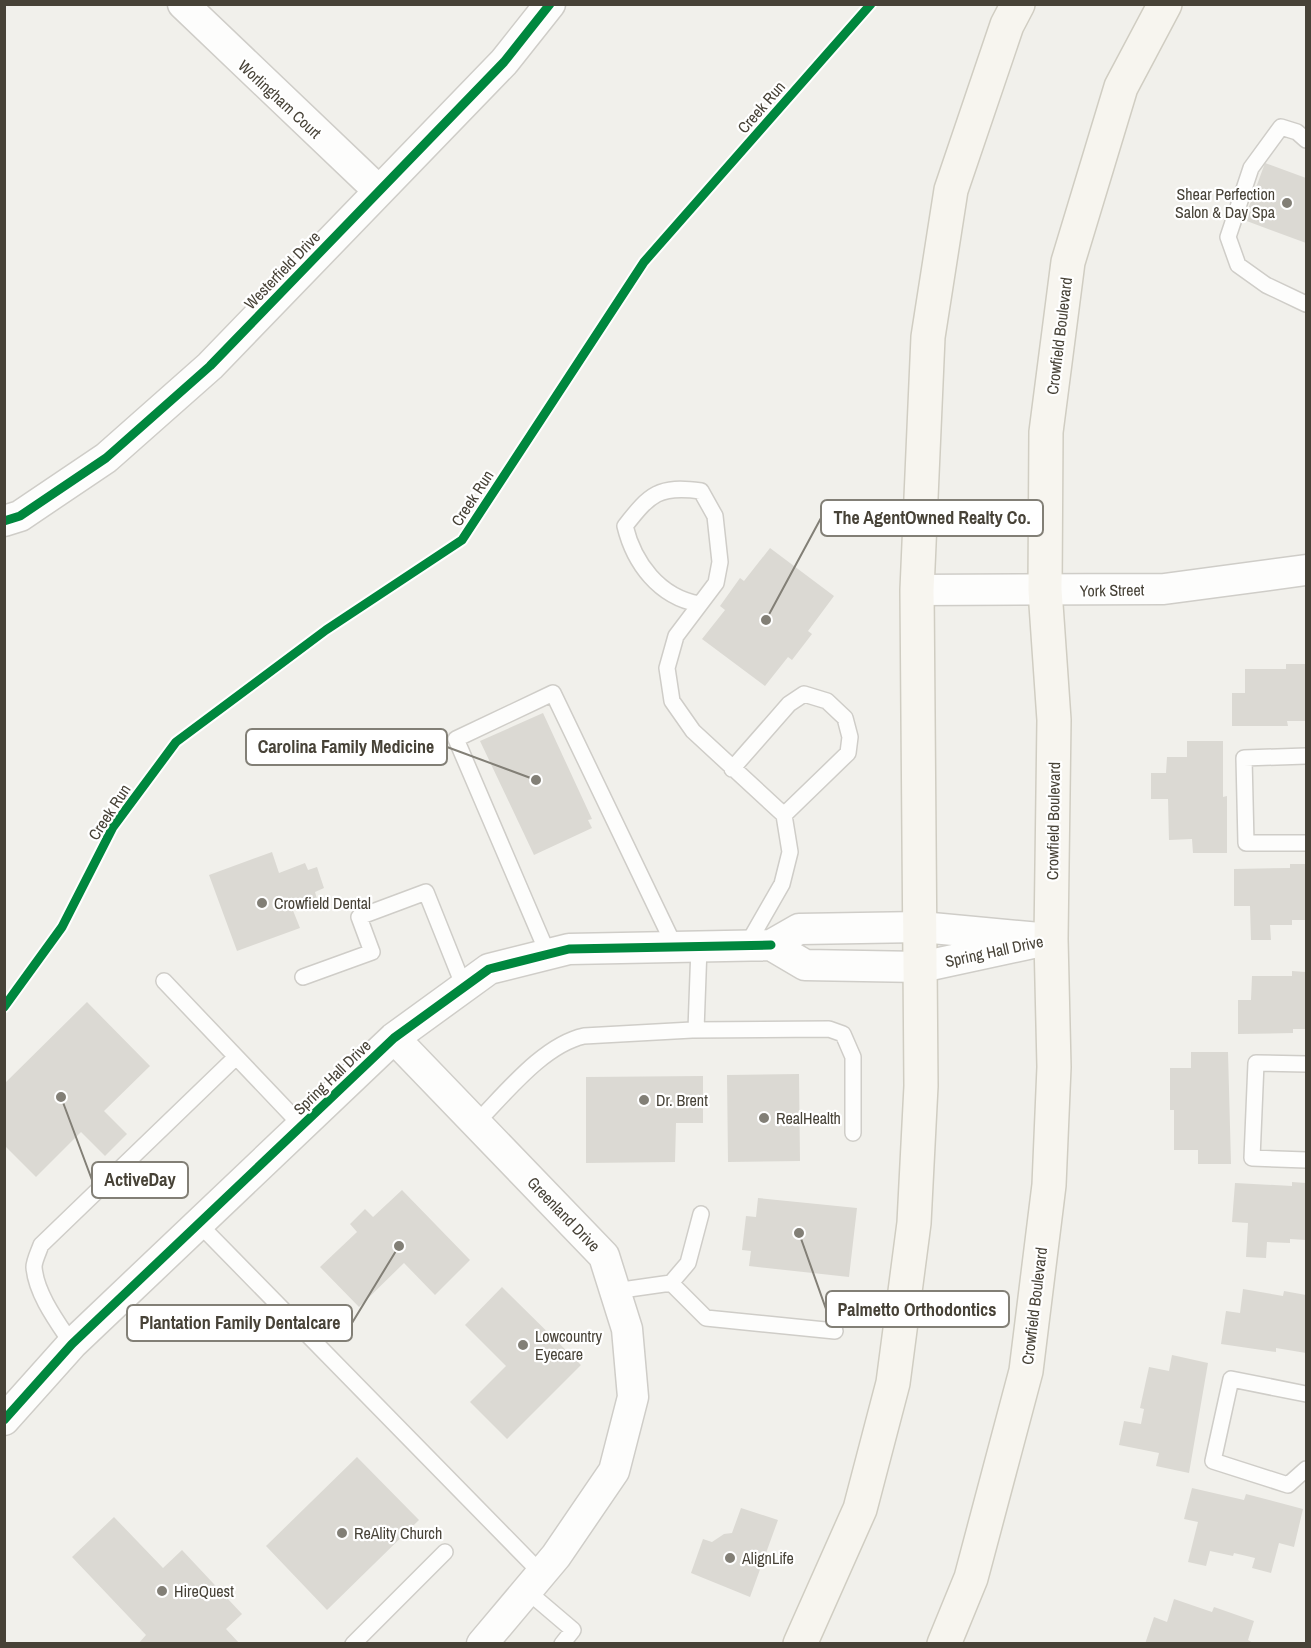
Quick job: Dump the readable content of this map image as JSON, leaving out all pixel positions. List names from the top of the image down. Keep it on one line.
{"streets":{"main road":["Crowfield Boulevard"],"street":["Worlingham Court","Westerfield Drive","York Street","Spring Hall Drive","Greenland Drive"],"cycle path":["Creek Run"]},"crossings":[["Worlingham Court","Westerfield Drive"],["Crowfield Boulevard","York Street"],["Crowfield Boulevard","Spring Hall Drive"],["Spring Hall Drive","Greenland Drive"]],"places":["Shear Perfection Salon & Day Spa","The AgentOwned Realty Co.","Carolina Family Medicine","Crowfield Dental","ActiveDay","Dr. Brent","RealHealth","Palmetto Orthodontics","Plantation Family Dentalcare","Lowcountry Eyecare","ReAlity Church","AlignLife","HireQuest"]}
